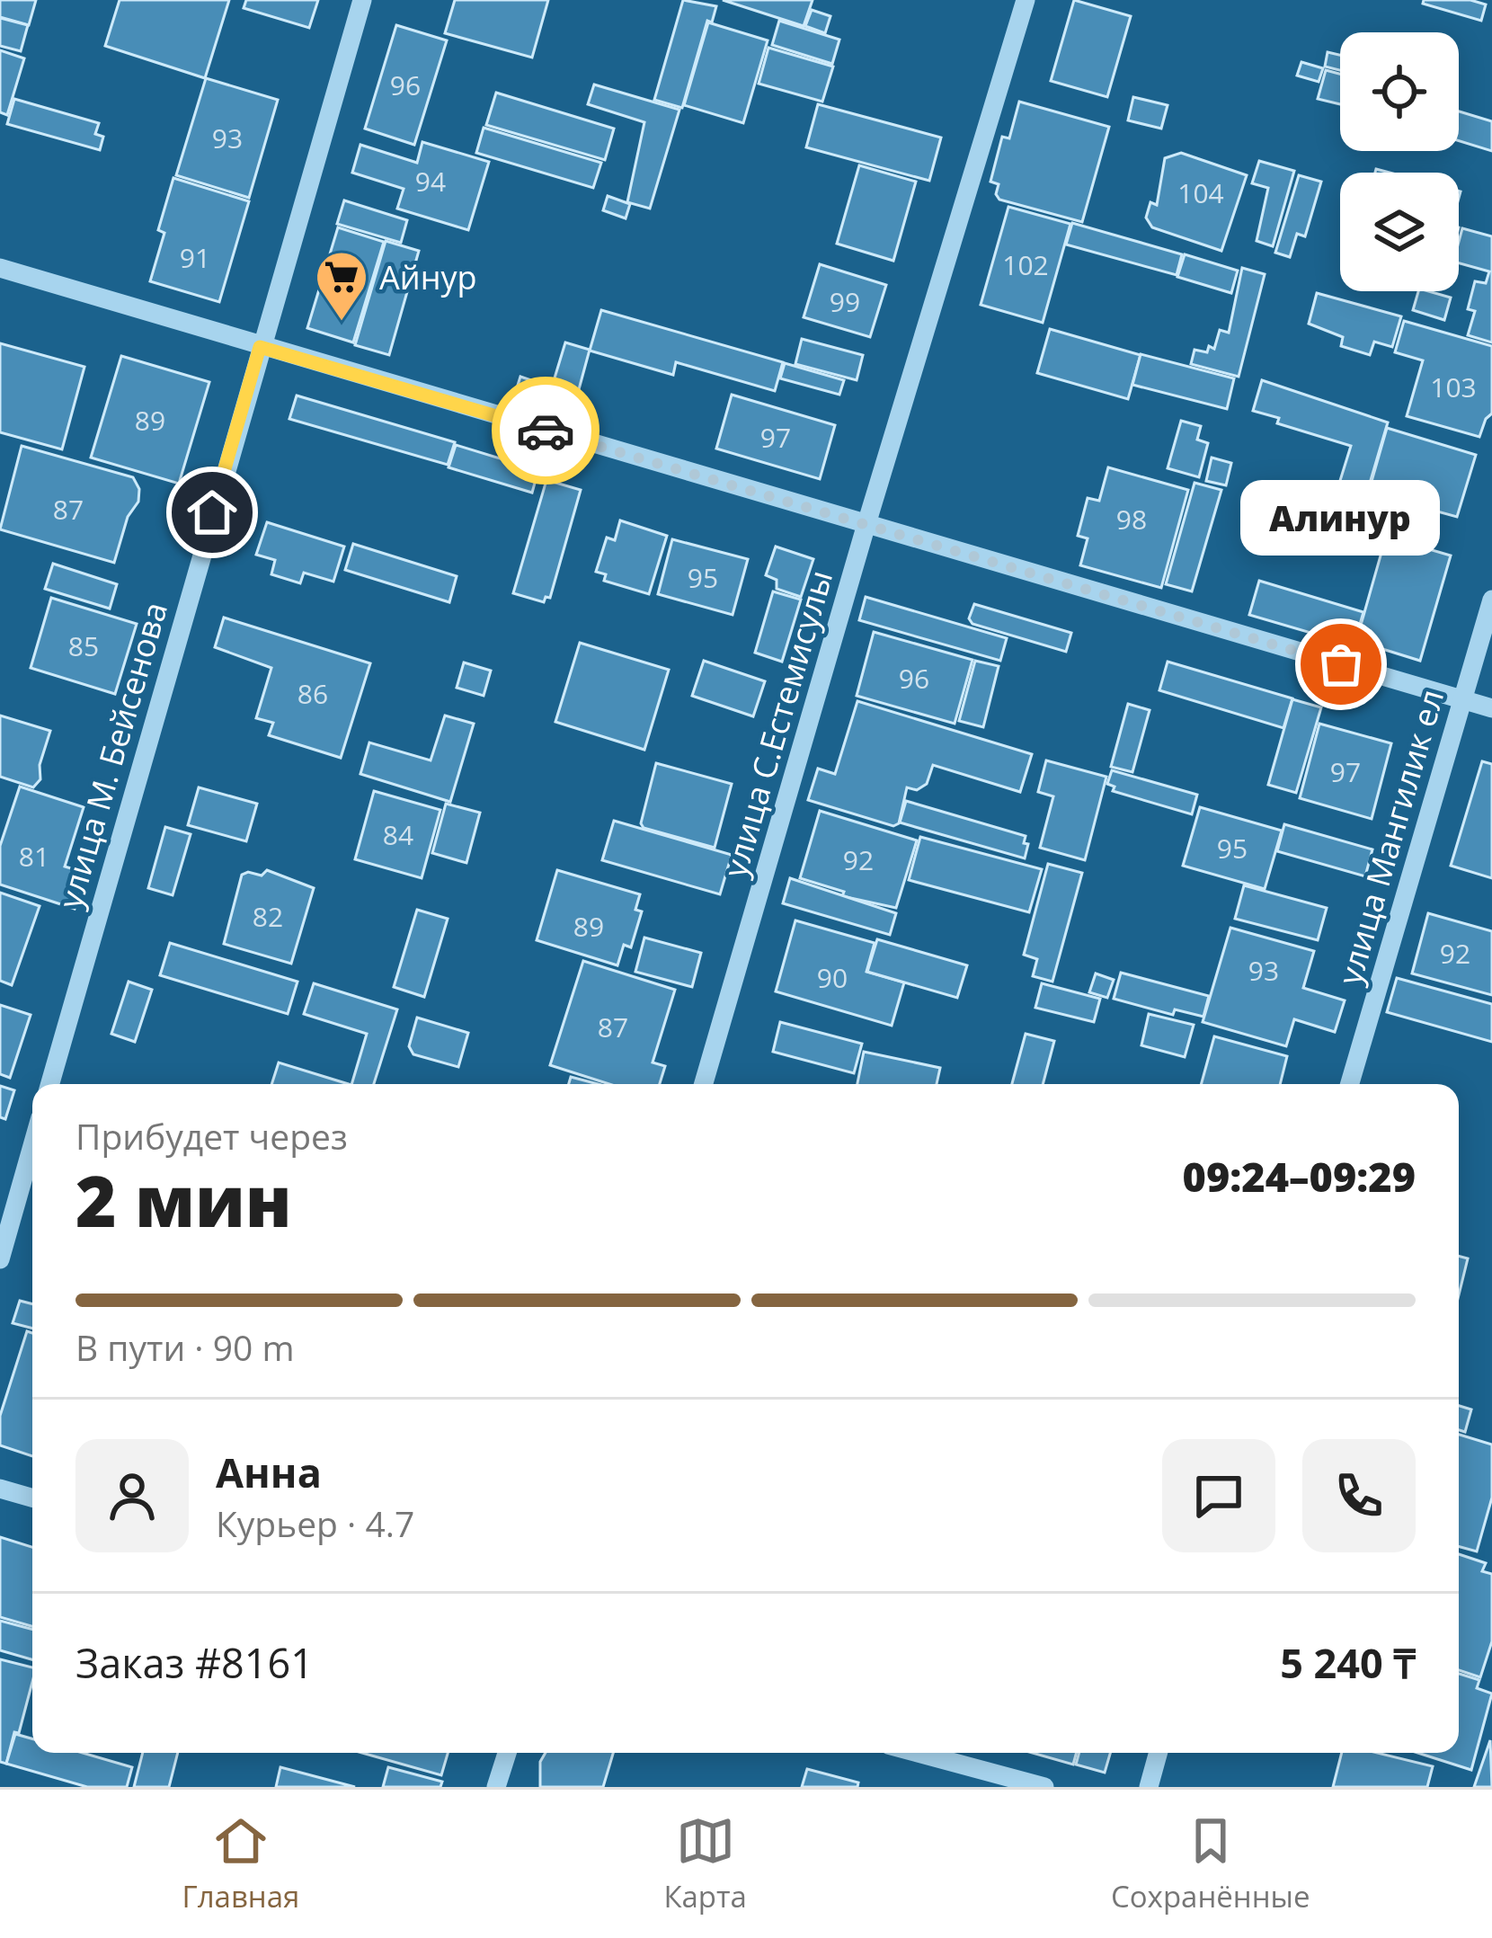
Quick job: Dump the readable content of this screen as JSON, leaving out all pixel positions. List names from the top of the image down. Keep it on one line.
{"streets":{"street":["улица С.Естемисулы","улица М. Бейсенова","улица Мангилик ел"]},"places":{"supermarket":["Айнур"],"other":["Алинур"]},"house_numbers":["96","93","94","104","91","102","99","103","89","97","87","98","95","85","96","86","97","84","95","81","92","82","89","92","93","90","87"],"page":{"bubble":"Алинур","heading":["2 мин","Прибудет через","09:24–09:29"],"panel":["Анна","Курьер · 4.7","Заказ #8161","5 240 ₸"],"bar":"В пути · 90 m","tabs":["Главная","Карта","Сохранённые"]}}
